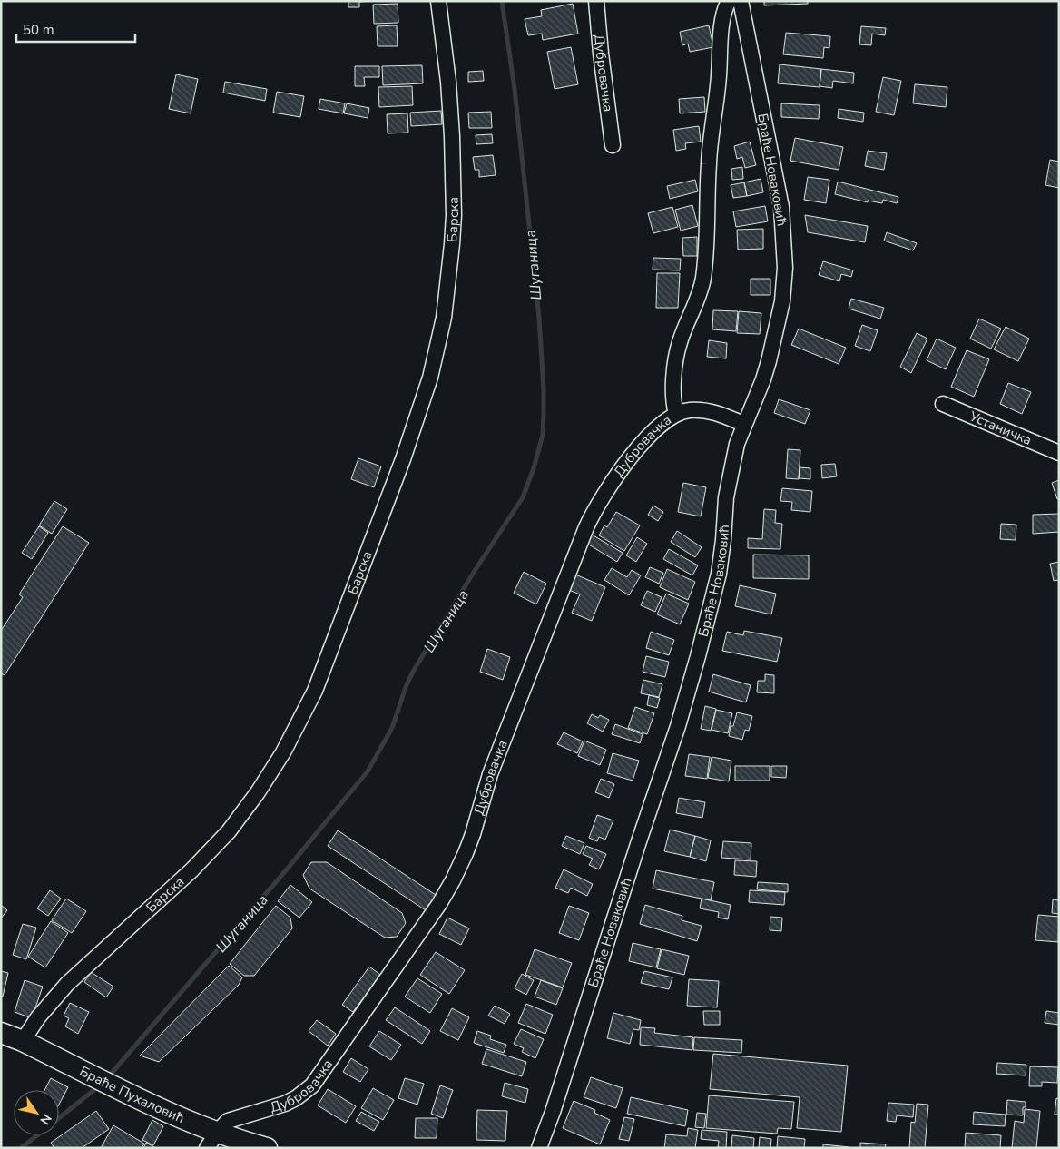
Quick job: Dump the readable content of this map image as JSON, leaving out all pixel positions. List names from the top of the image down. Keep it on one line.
{"streets":{"main road":["Браће Пухаловић"],"street":["Дубровачка","Браће Новаковић","Барска","Устаничка"]},"crossings":[["Дубровачка","Браће Новаковић"],["Дубровачка","Браће Пухаловић"],["Барска","Браће Пухаловић"]],"water":["Шуганица"],"scale_bar":"50 m","north":"bottom right"}
